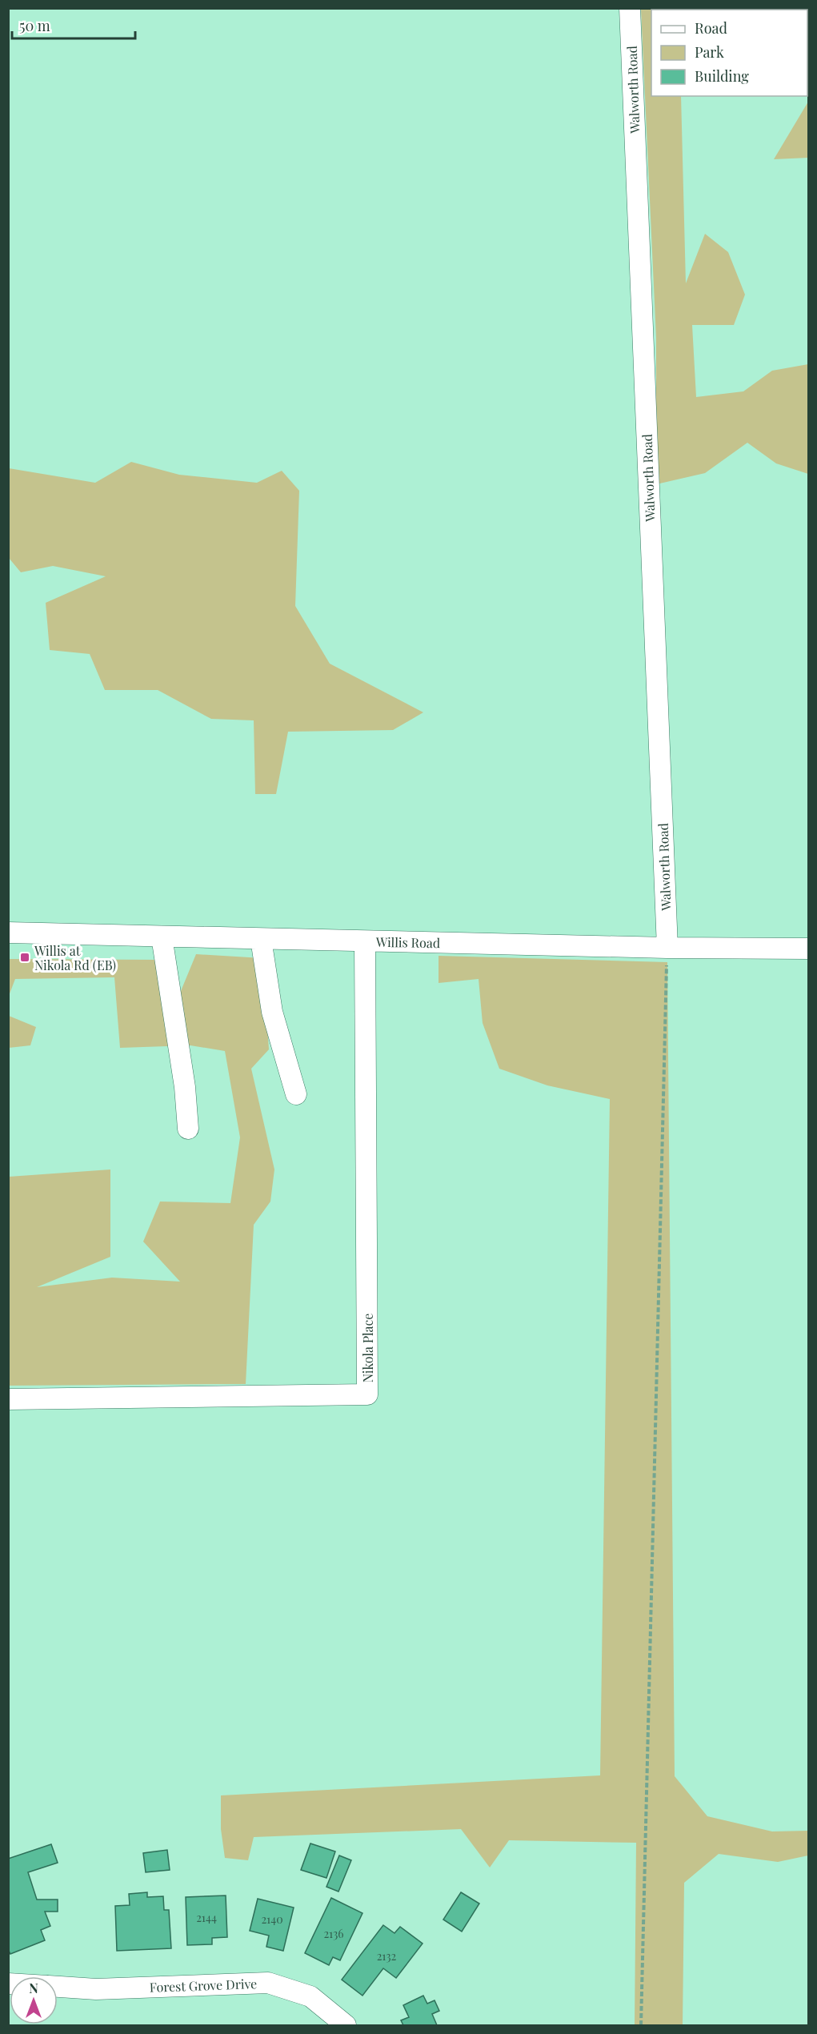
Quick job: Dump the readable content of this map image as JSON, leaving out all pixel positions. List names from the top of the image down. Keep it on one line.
{"streets":{"street":["Walworth Road","Willis Road","Nikola Place","Forest Grove Drive"]},"crossings":[["Walworth Road","Willis Road"],["Willis Road","Nikola Place"]],"places":{"transit":["Willis at Nikola Rd (EB)"]},"house_numbers":["2144","2140","2136","2132"],"legend":["Road","Park","Building"],"scale_bar":"50 m","north":"top"}
